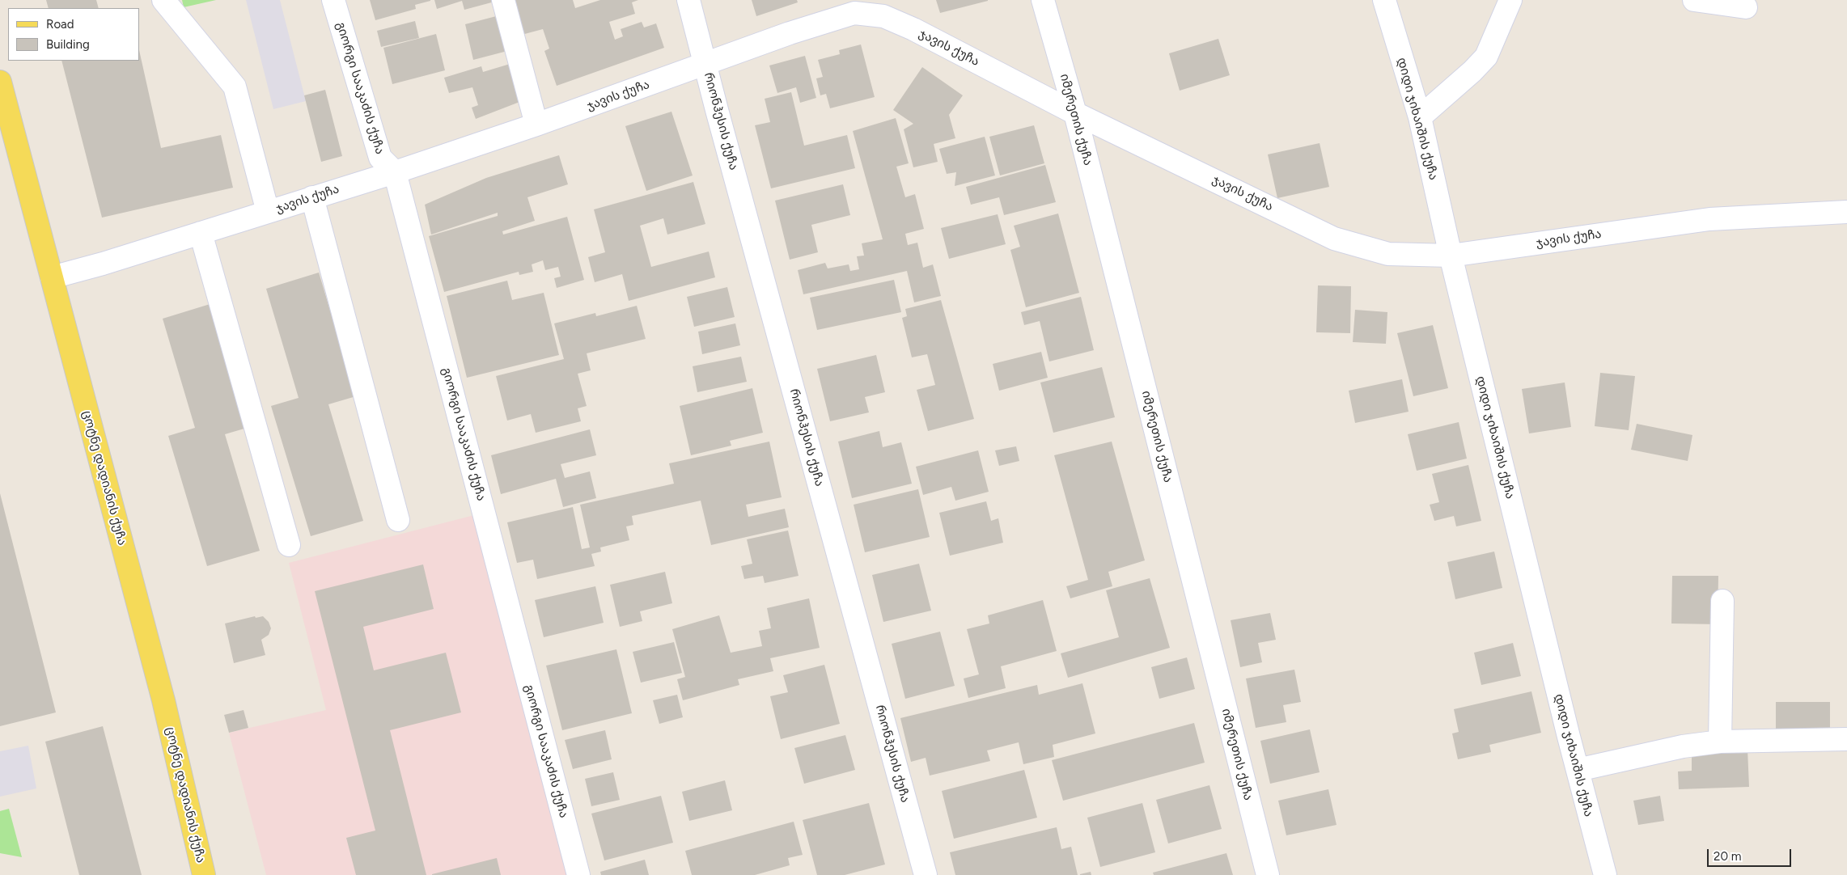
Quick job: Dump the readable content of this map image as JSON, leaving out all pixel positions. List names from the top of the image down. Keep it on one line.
{"streets":{"main road":["ცოტნე დადიანის ქუჩა"],"street":["ჯავის ქუჩა","გიორგი სააკაძის ქუჩა","დიდი ჯიხაიშის ქუჩა","იმერეთის ქუჩა","რიონჰესის ქუჩა"]},"crossings":[["ჯავის ქუჩა","გიორგი სააკაძის ქუჩა"],["ჯავის ქუჩა","დიდი ჯიხაიშის ქუჩა"],["ჯავის ქუჩა","იმერეთის ქუჩა"],["ჯავის ქუჩა","რიონჰესის ქუჩა"],["ჯავის ქუჩა","ცოტნე დადიანის ქუჩა"]],"legend":["Road","Building"],"scale_bar":"20 m"}
